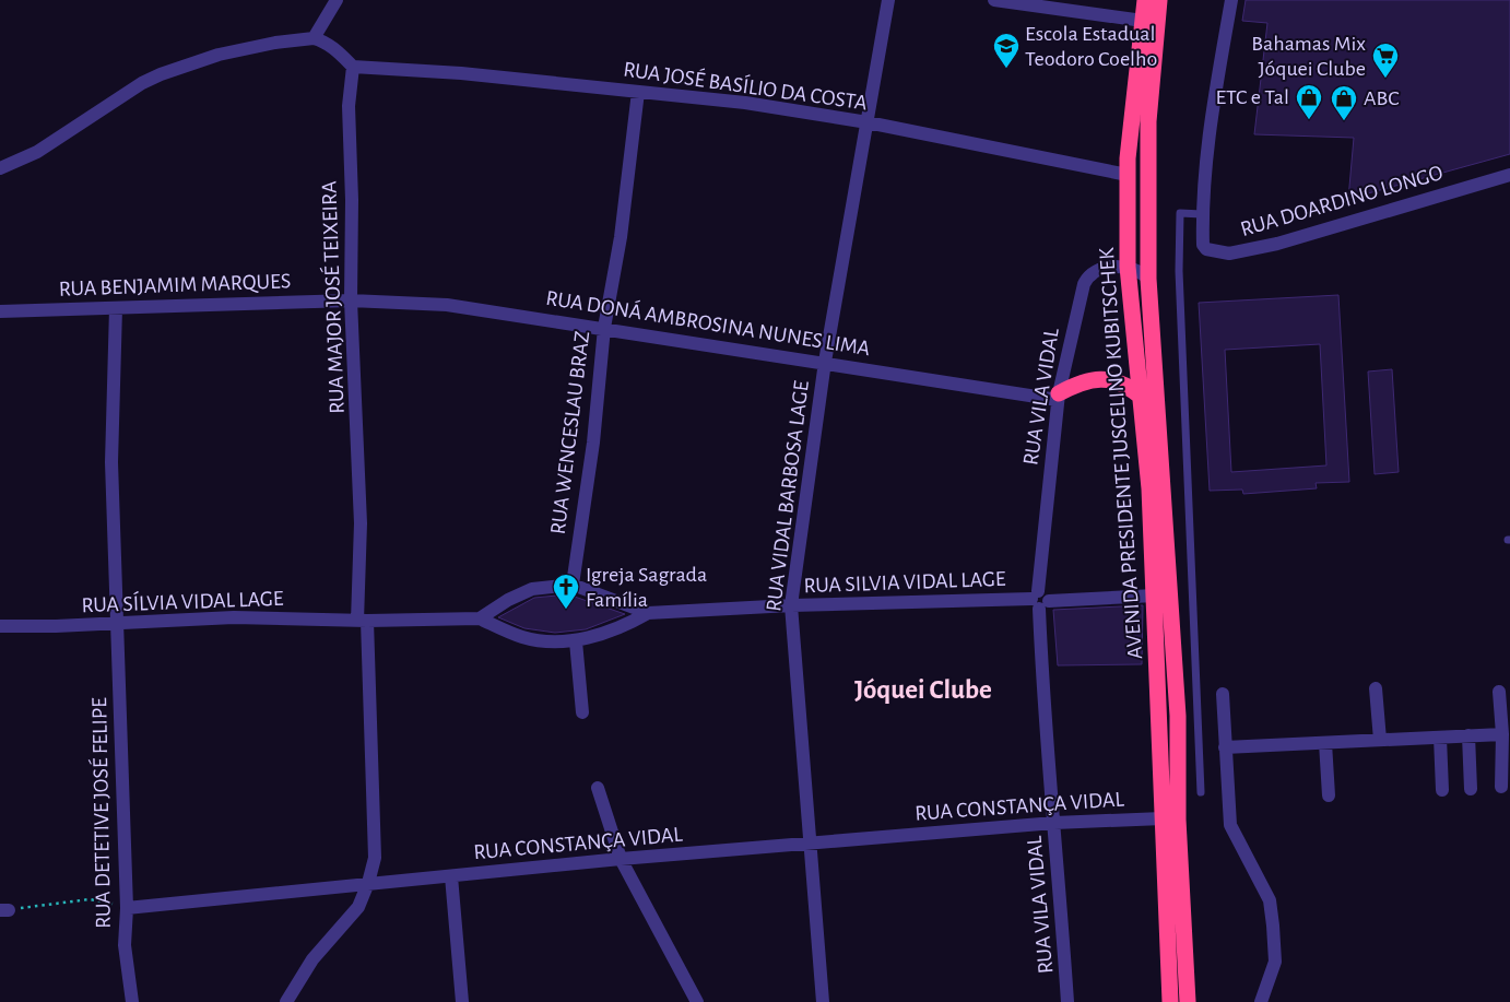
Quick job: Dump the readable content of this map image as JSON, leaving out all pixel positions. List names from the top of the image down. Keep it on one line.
{"streets":{"highway":["AVENIDA PRESIDENTE JUSCELINO KUBITSCHEK"],"street":["RUA JOSÉ BASÍLIO DA COSTA","RUA DOARDINO LONGO","RUA BENJAMIM MARQUES","RUA MAJOR JOSÉ TEIXEIRA","RUA DONÁ AMBROSINA NUNES LIMA","RUA VILA VIDAL","RUA WENCESLAU BRAZ","RUA VIDAL BARBOSA LAGE","RUA SILVIA VIDAL LAGE","RUA SÍLVIA VIDAL LAGE","RUA CONSTANÇA VIDAL","RUA DETETIVE JOSÉ FELIPE"]},"crossings":[["RUA JOSÉ BASÍLIO DA COSTA","RUA MAJOR JOSÉ TEIXEIRA"],["RUA JOSÉ BASÍLIO DA COSTA","RUA WENCESLAU BRAZ"],["RUA JOSÉ BASÍLIO DA COSTA","AVENIDA PRESIDENTE JUSCELINO KUBITSCHEK"],["RUA JOSÉ BASÍLIO DA COSTA","RUA VIDAL BARBOSA LAGE"],["RUA BENJAMIM MARQUES","RUA MAJOR JOSÉ TEIXEIRA"],["RUA BENJAMIM MARQUES","RUA DONÁ AMBROSINA NUNES LIMA"],["RUA BENJAMIM MARQUES","RUA DETETIVE JOSÉ FELIPE"],["RUA MAJOR JOSÉ TEIXEIRA","RUA DONÁ AMBROSINA NUNES LIMA"],["RUA MAJOR JOSÉ TEIXEIRA","RUA SÍLVIA VIDAL LAGE"],["RUA MAJOR JOSÉ TEIXEIRA","RUA CONSTANÇA VIDAL"],["RUA DONÁ AMBROSINA NUNES LIMA","RUA VILA VIDAL"],["RUA DONÁ AMBROSINA NUNES LIMA","RUA WENCESLAU BRAZ"],["RUA DONÁ AMBROSINA NUNES LIMA","RUA VIDAL BARBOSA LAGE"],["RUA VILA VIDAL","AVENIDA PRESIDENTE JUSCELINO KUBITSCHEK"],["RUA VILA VIDAL","RUA SILVIA VIDAL LAGE"],["RUA VILA VIDAL","RUA CONSTANÇA VIDAL"],["RUA WENCESLAU BRAZ","RUA SILVIA VIDAL LAGE"],["AVENIDA PRESIDENTE JUSCELINO KUBITSCHEK","RUA SILVIA VIDAL LAGE"],["AVENIDA PRESIDENTE JUSCELINO KUBITSCHEK","RUA CONSTANÇA VIDAL"],["RUA VIDAL BARBOSA LAGE","RUA SILVIA VIDAL LAGE"],["RUA VIDAL BARBOSA LAGE","RUA CONSTANÇA VIDAL"],["RUA SÍLVIA VIDAL LAGE","RUA DETETIVE JOSÉ FELIPE"],["RUA CONSTANÇA VIDAL","RUA DETETIVE JOSÉ FELIPE"]],"districts":["Jóquei Clube"],"places":{"school or university":["Escola Estadual Teodoro Coelho"],"supermarket":["Bahamas Mix Jóquei Clube"],"shop":["ETC e Tal","ABC"],"church":["Igreja Sagrada Família"]}}
